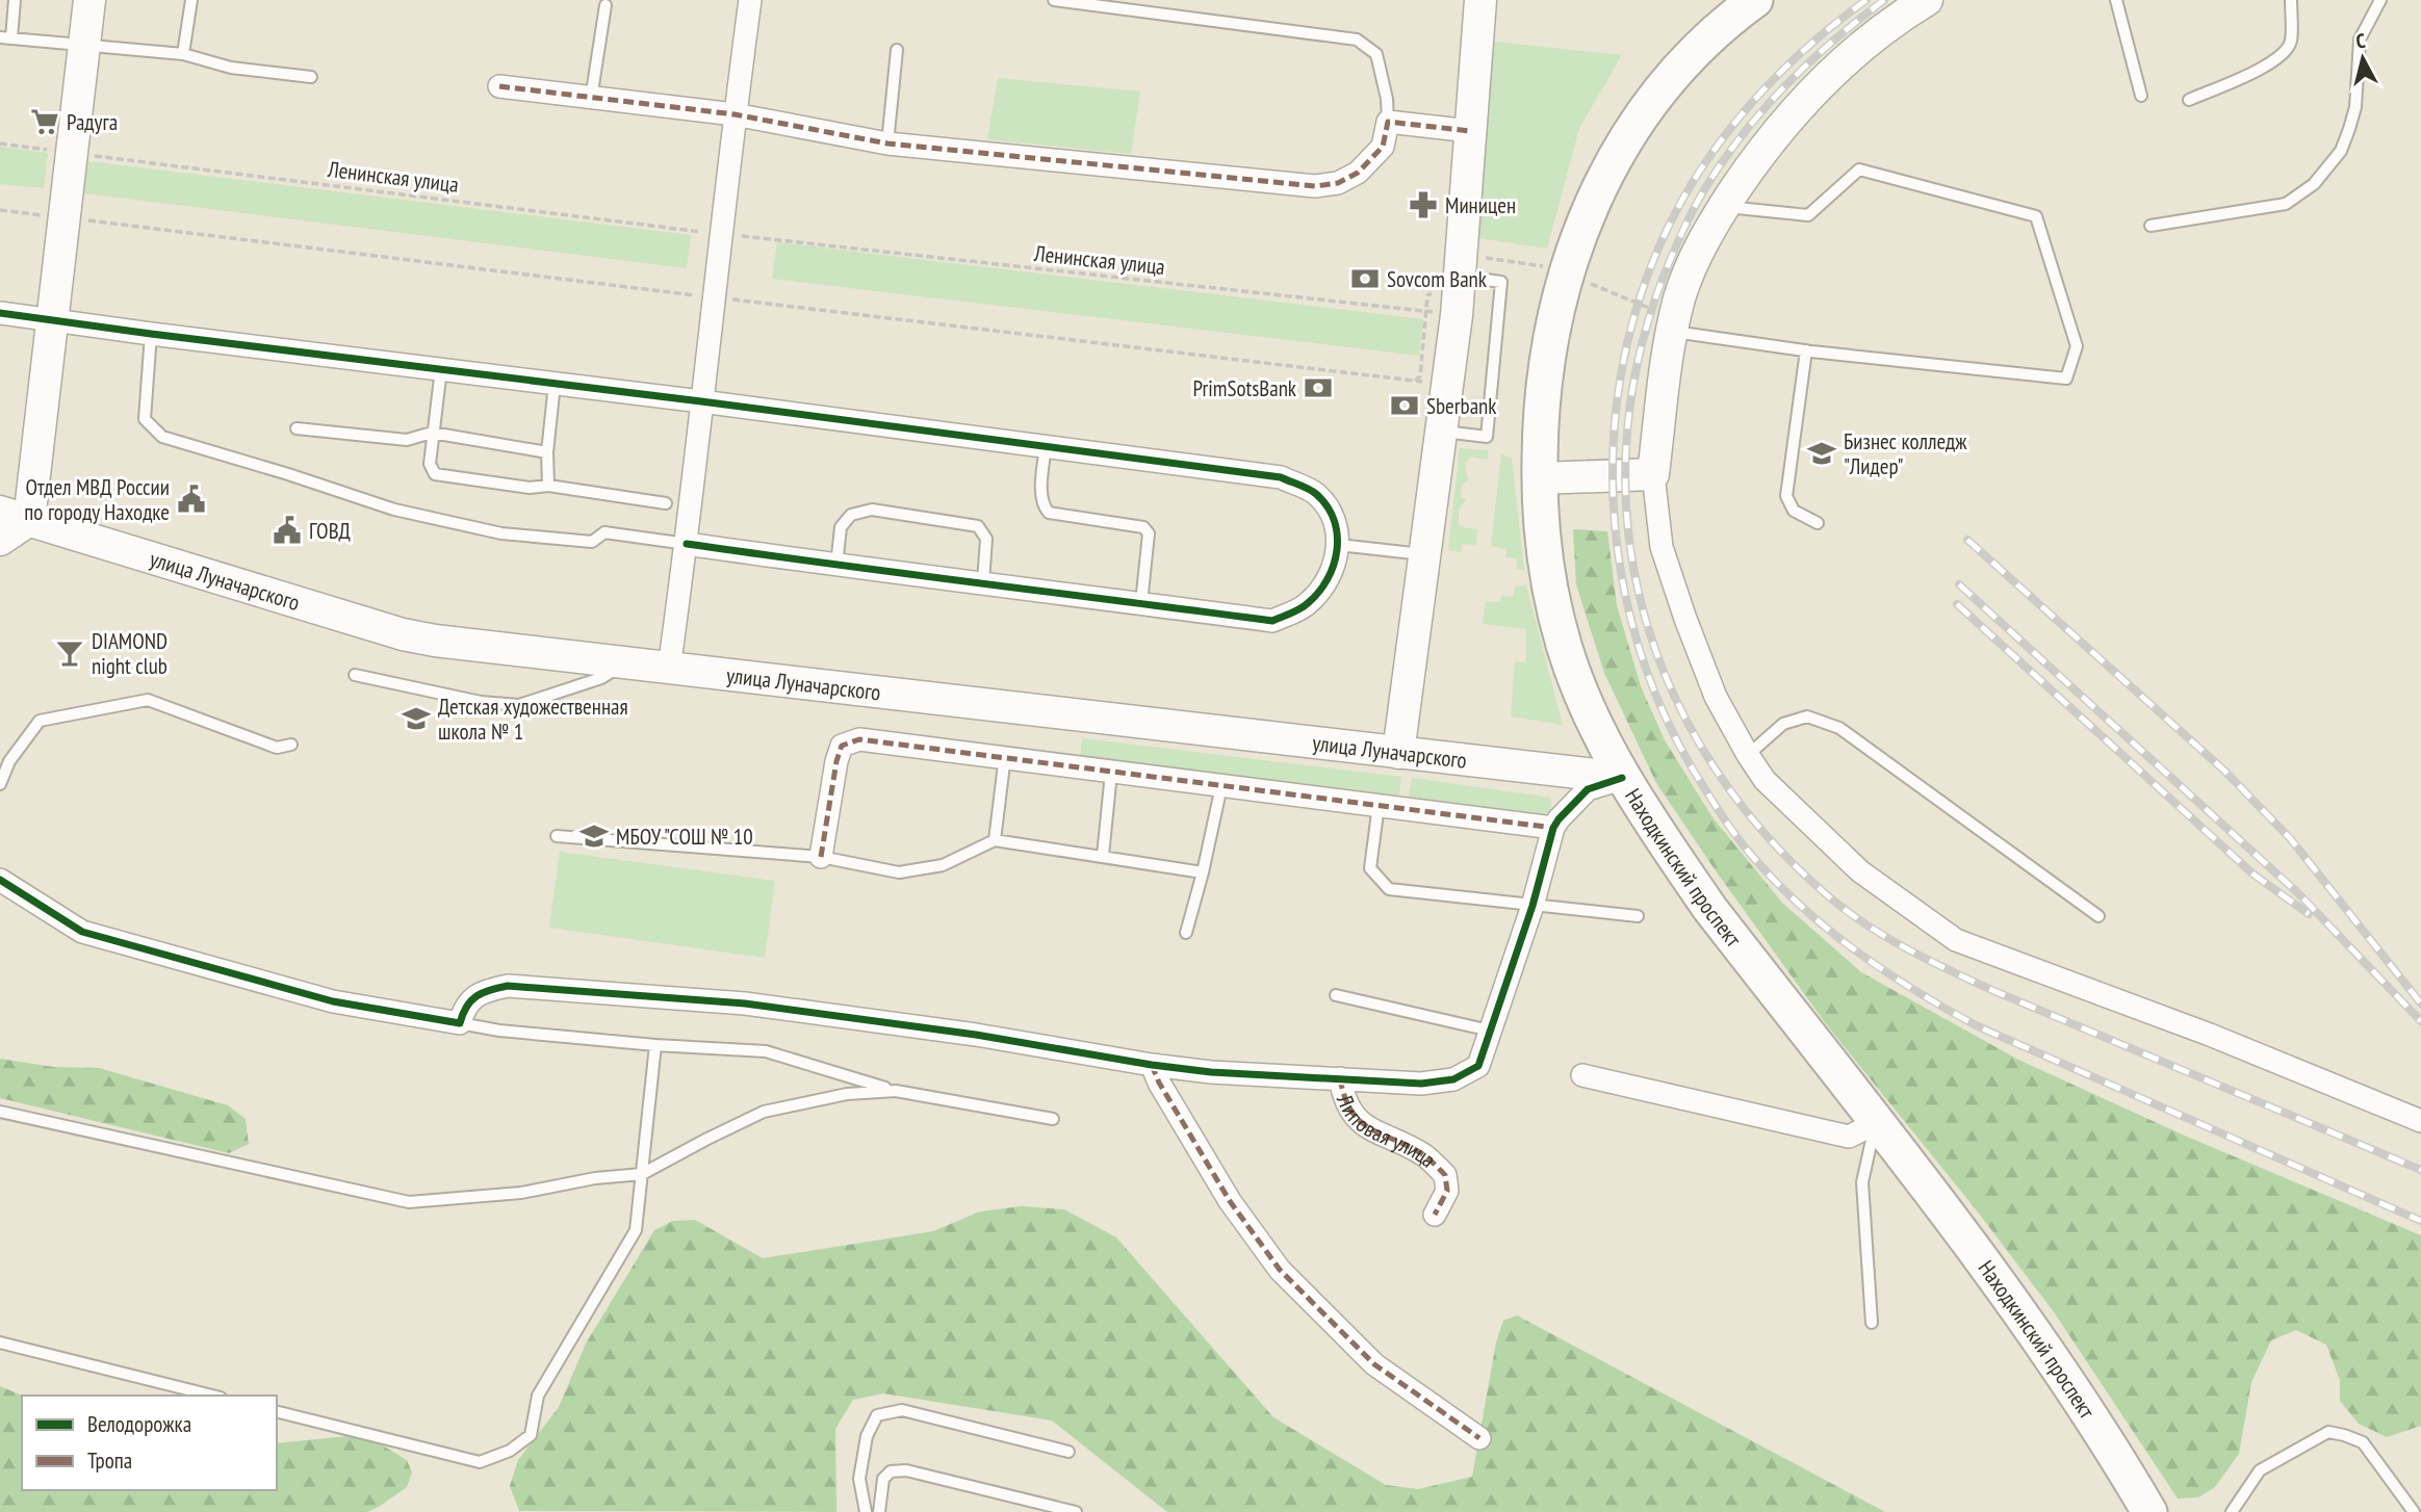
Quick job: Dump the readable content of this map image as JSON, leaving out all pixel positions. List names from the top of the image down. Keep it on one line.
{"streets":{"main road":["Находкинский проспект"],"street":["улица Луначарского","Липовая улица"],"path":["Ленинская улица"]},"crossings":[["улица Луначарского","Находкинский проспект"]],"places":{"supermarket":["Радуга"],"pharmacy":["Миницен"],"bank":["Sovcom Bank","PrimSotsBank","Sberbank"],"school or university":["Бизнес колледж \"Лидер\"","Детская художественная школа № 1","МБОУ \"СОШ № 10"],"public building":["Отдел МВД России по городу Находке","ГОВД"],"bar":["DIAMOND night club"]},"legend":["Велодорожка","Тропа"],"north":"top"}
